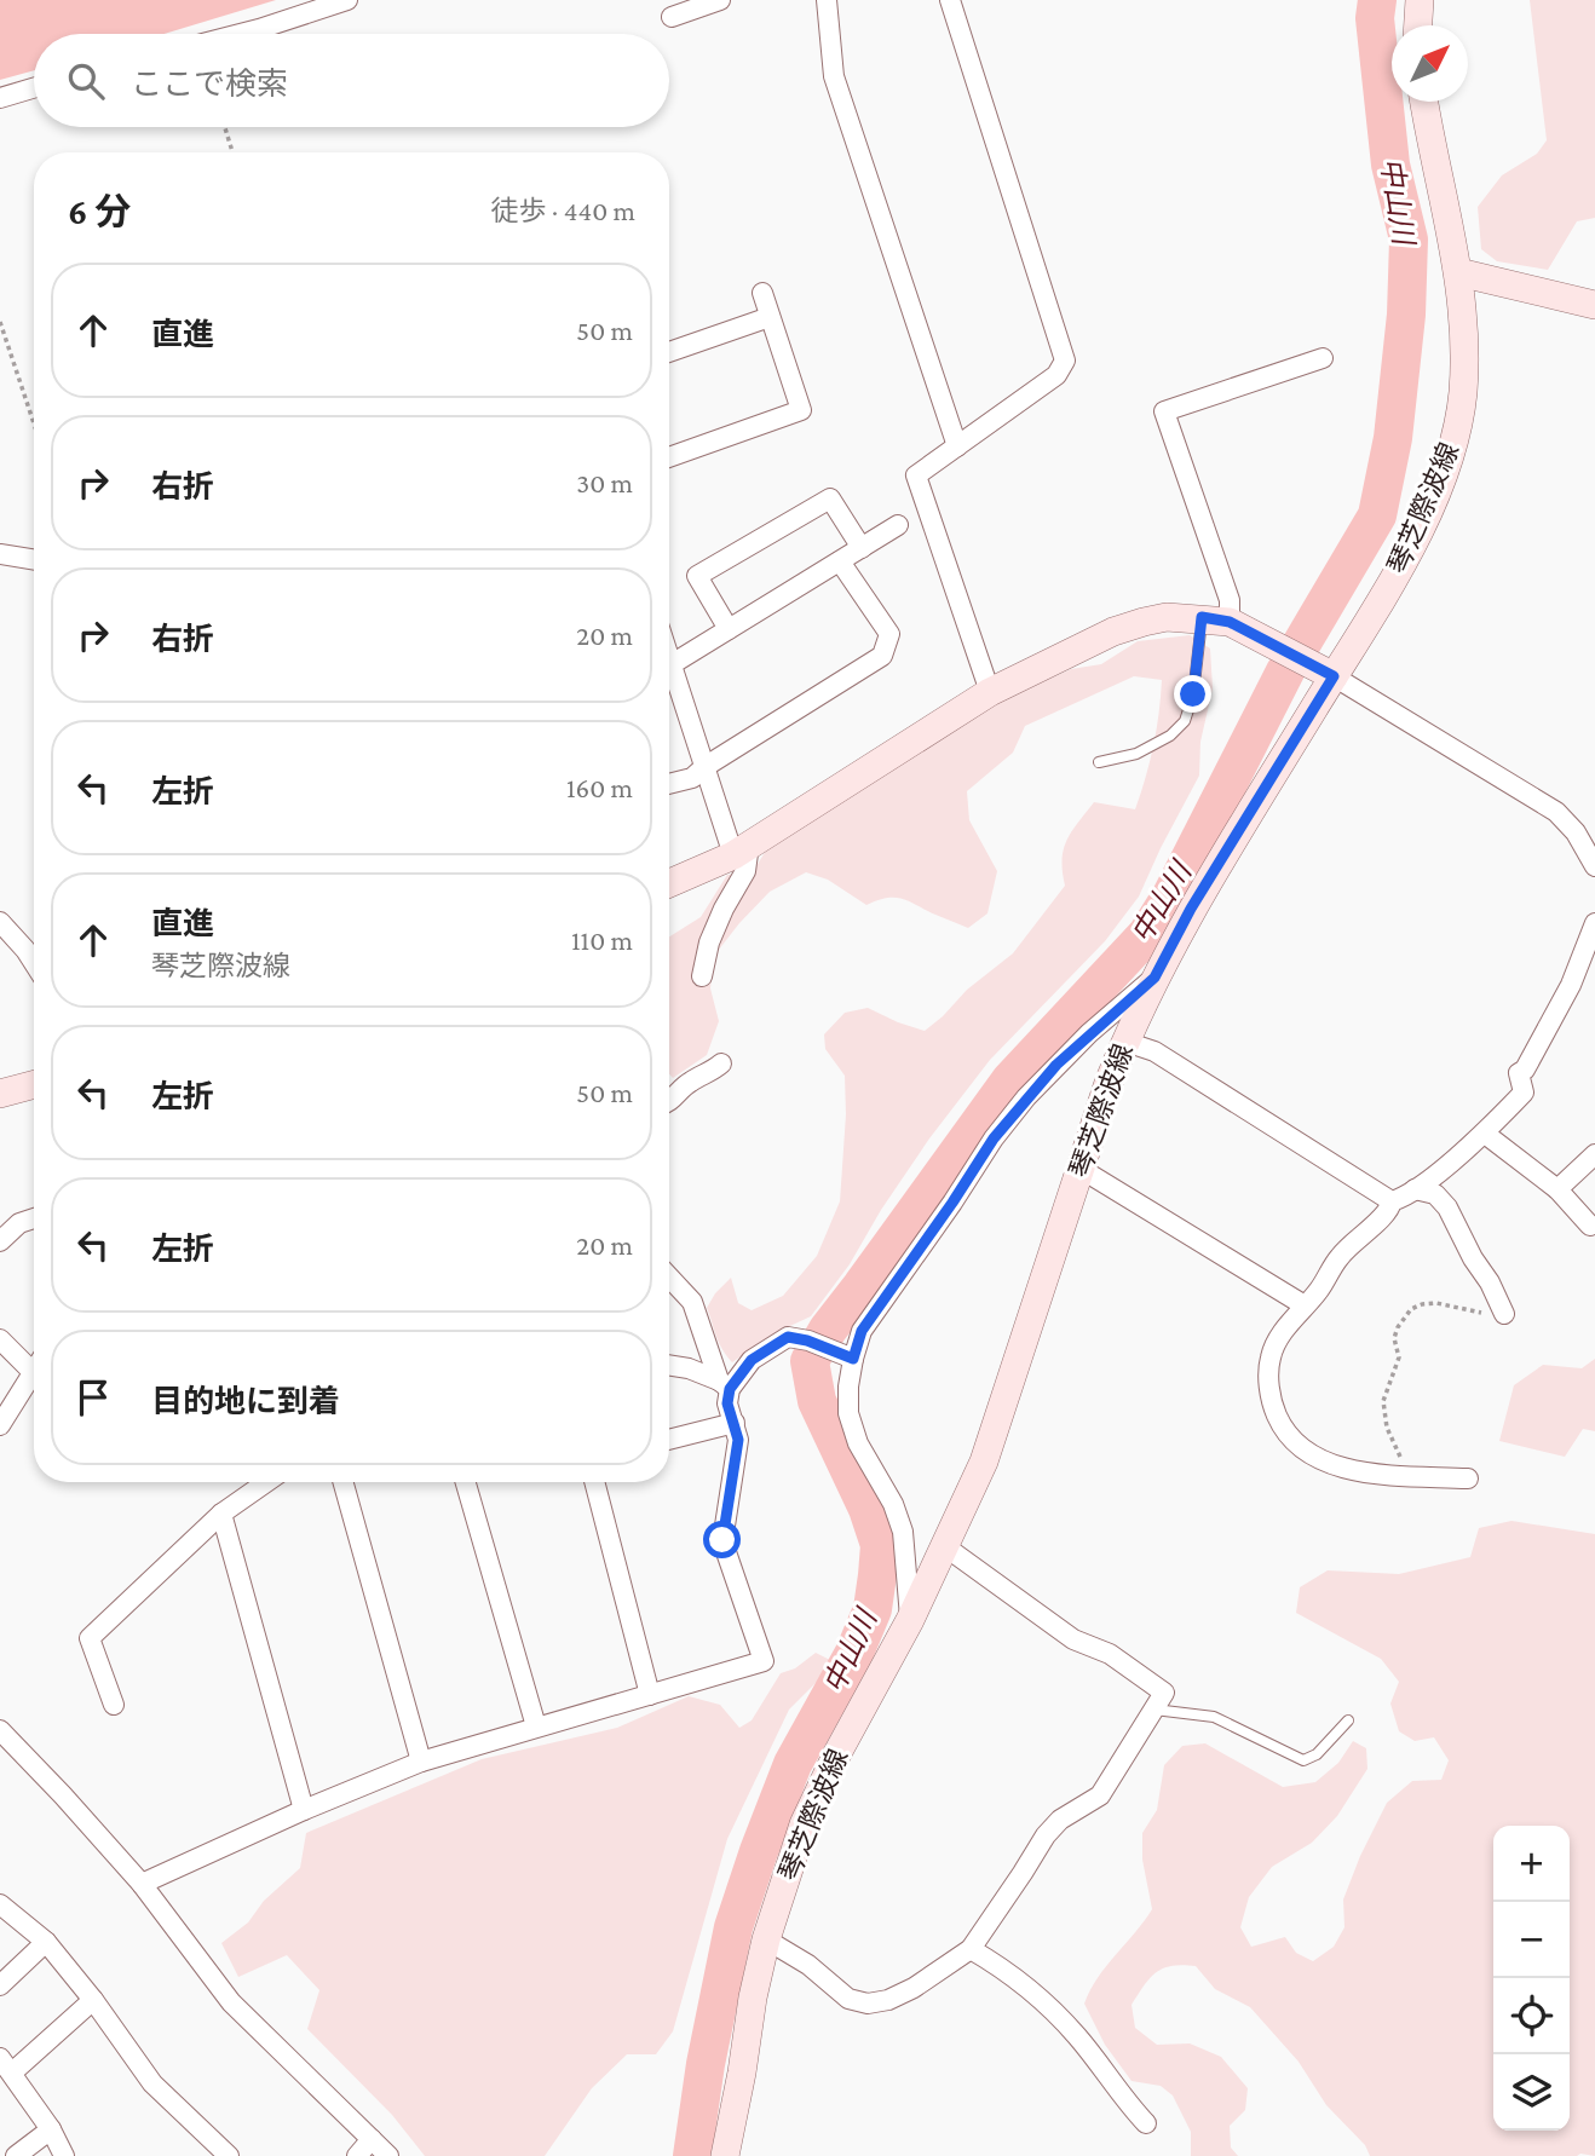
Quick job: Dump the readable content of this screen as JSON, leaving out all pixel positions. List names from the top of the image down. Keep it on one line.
{"streets":{"main road":["琴芝際波線"]},"water":["中山川"],"north":"top right","page":{"search":"ここで検索","heading":["6 分","徒歩 · 440 m"],"list":[["直進","50 m"],["右折","30 m"],["右折","20 m"],["左折","160 m"],["直進","琴芝際波線","110 m"],["左折","50 m"],["左折","20 m"],"目的地に到着"],"map_buttons":["+","−"]}}
